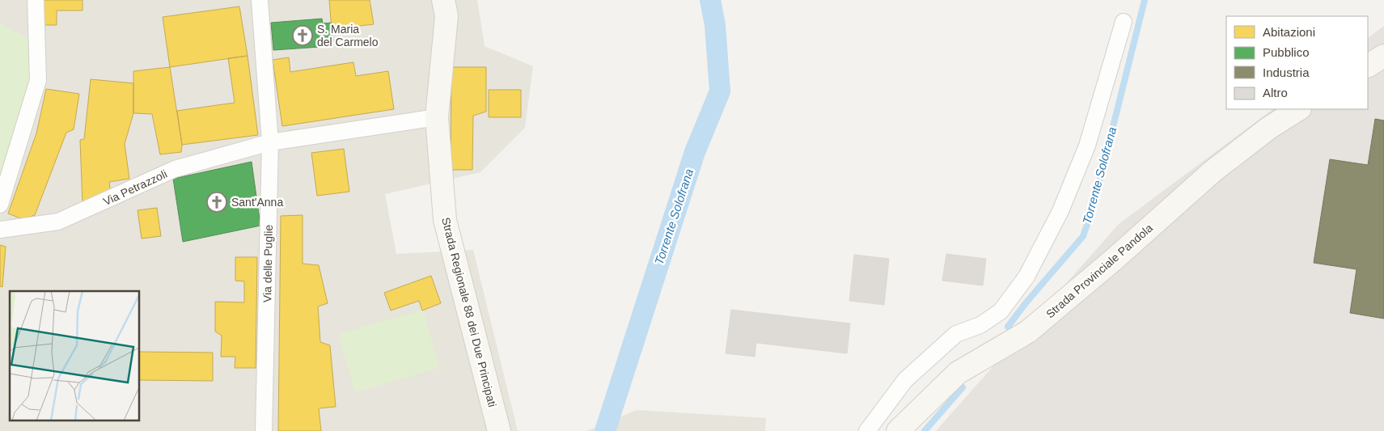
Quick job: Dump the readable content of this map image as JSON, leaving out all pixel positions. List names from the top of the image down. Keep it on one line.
{"streets":{"street":["Via Petrazzoli","Via delle Puglie","Strada Provinciale Pandola","Strada Regionale 88 dei Due Principati"]},"crossings":[["Via Petrazzoli","Via delle Puglie"],["Via Petrazzoli","Strada Regionale 88 dei Due Principati"]],"water":["Torrente Solofrana"],"places":{"church":["S. Maria del Carmelo","Sant'Anna"]},"legend":["Abitazioni","Pubblico","Industria","Altro"]}
